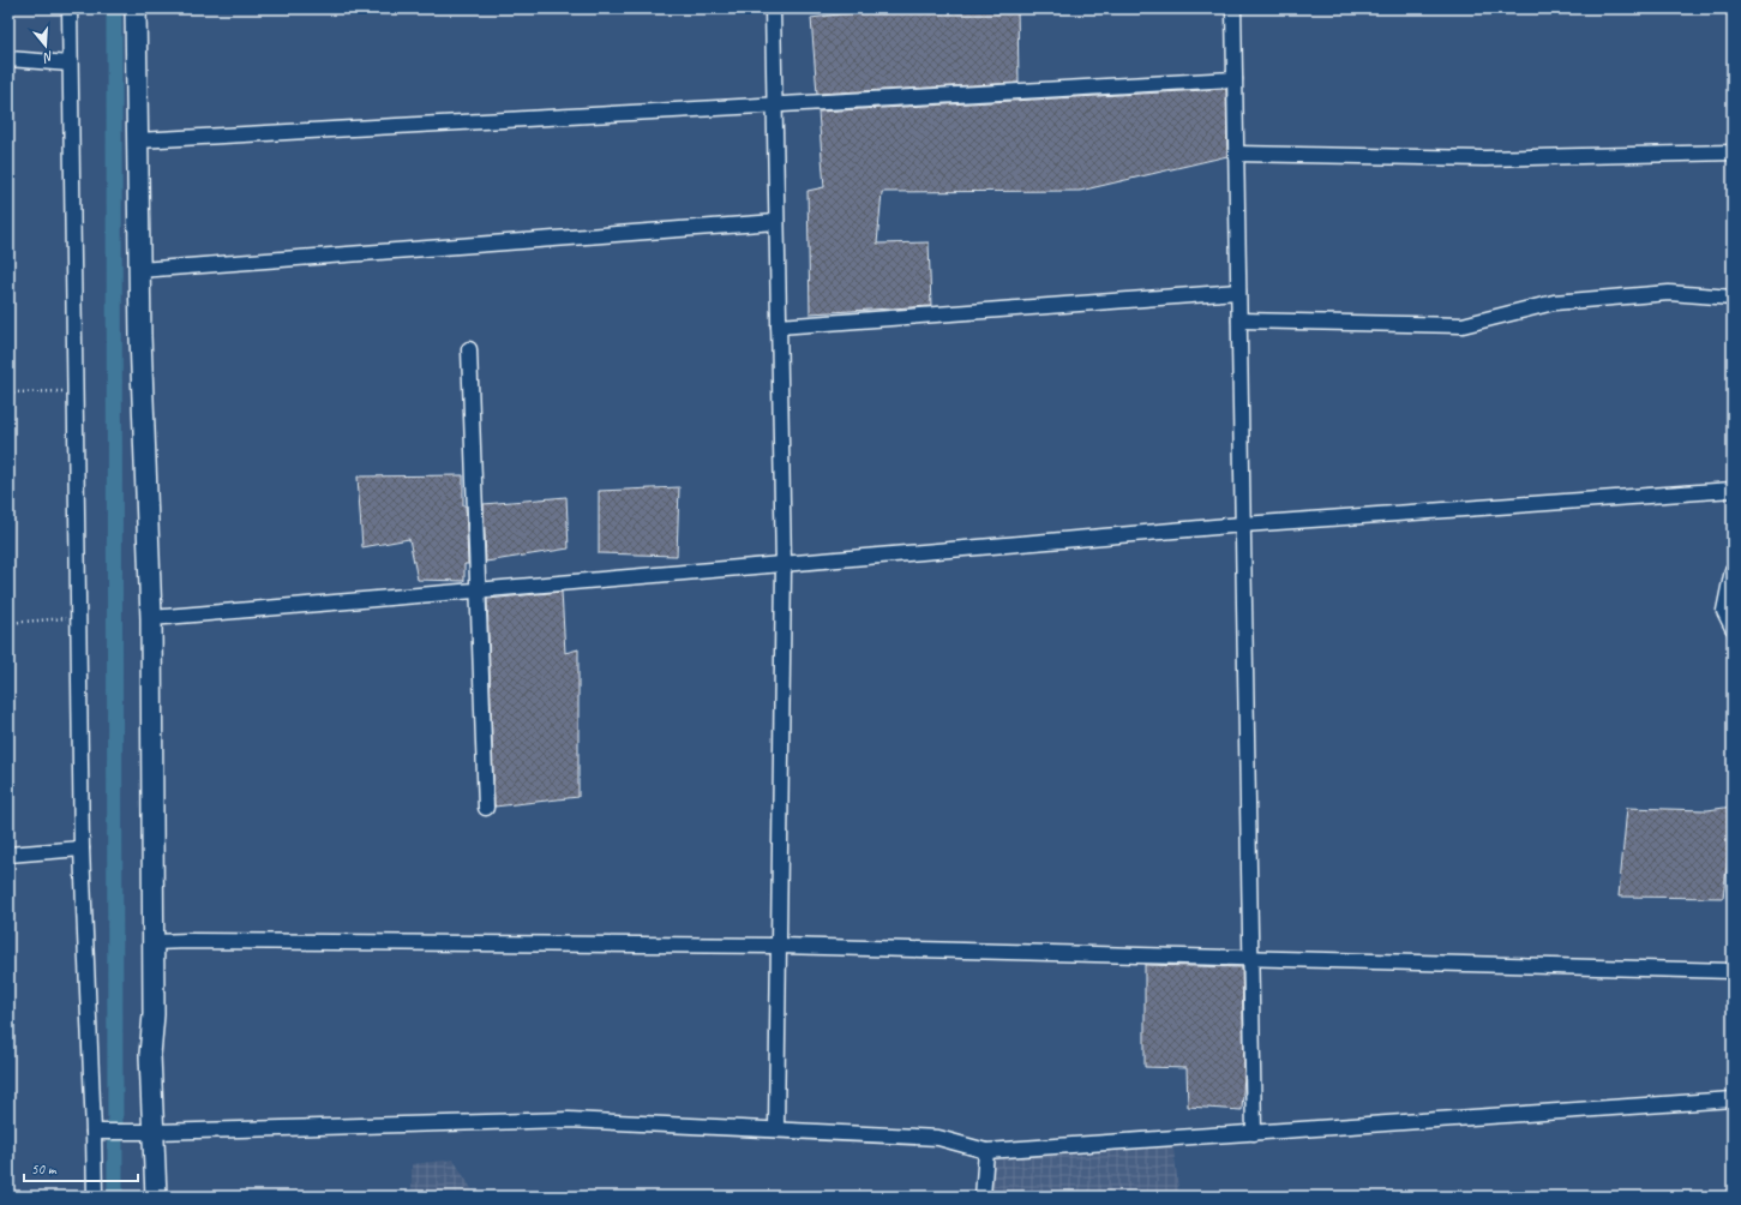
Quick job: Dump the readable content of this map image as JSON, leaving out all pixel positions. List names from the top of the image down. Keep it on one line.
{"scale_bar":"50 m","north":"bottom"}
